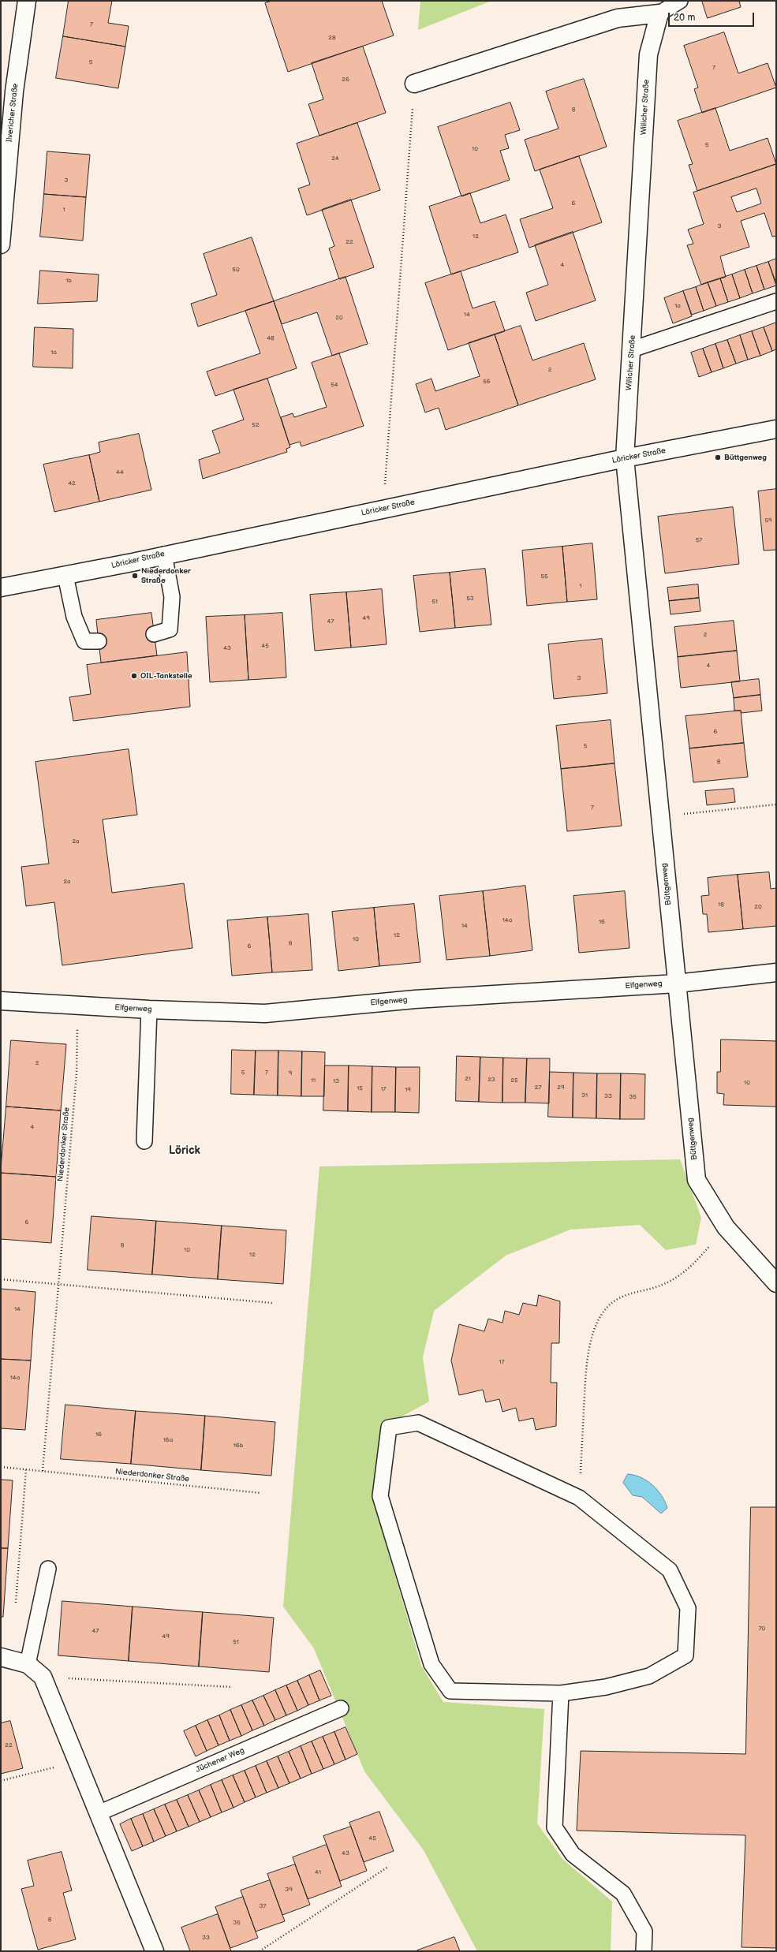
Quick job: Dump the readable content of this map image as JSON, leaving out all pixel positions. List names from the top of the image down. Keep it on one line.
{"streets":{"street":["Willicher Straße","Ilvericher Straße","Löricker Straße","Büttgenweg","Elfgenweg"],"lane":["Jüchener Weg"],"path":["Niederdonker Straße"]},"crossings":[["Willicher Straße","Löricker Straße"],["Willicher Straße","Büttgenweg"],["Löricker Straße","Büttgenweg"],["Büttgenweg","Elfgenweg"],["Elfgenweg","Niederdonker Straße"]],"districts":["Lörick"],"places":["Büttgenweg","Niederdonker Straße","OIL-Tankstelle"],"house_numbers":["7","28","5","7","26","8","5","10","24","3","6","1","3","12","22","4","50","1b","1a","14","20","48","1a","2","56","54","52","44","42","59","57","55","1","53","51","49","47","2","45","43","4","3","6","5","8","7","2a","2a","18","20","14a","16","14","12","10","8","6","2","5","7","9","21","23","11","25","13","10","27","29","15","17","19","31","33","35","4","6","8","10","12","14","17","14a","16","16a","16b","70","47","49","51","22","45","43","41","39","37","8","35","33"],"scale_bar":"20 m"}
